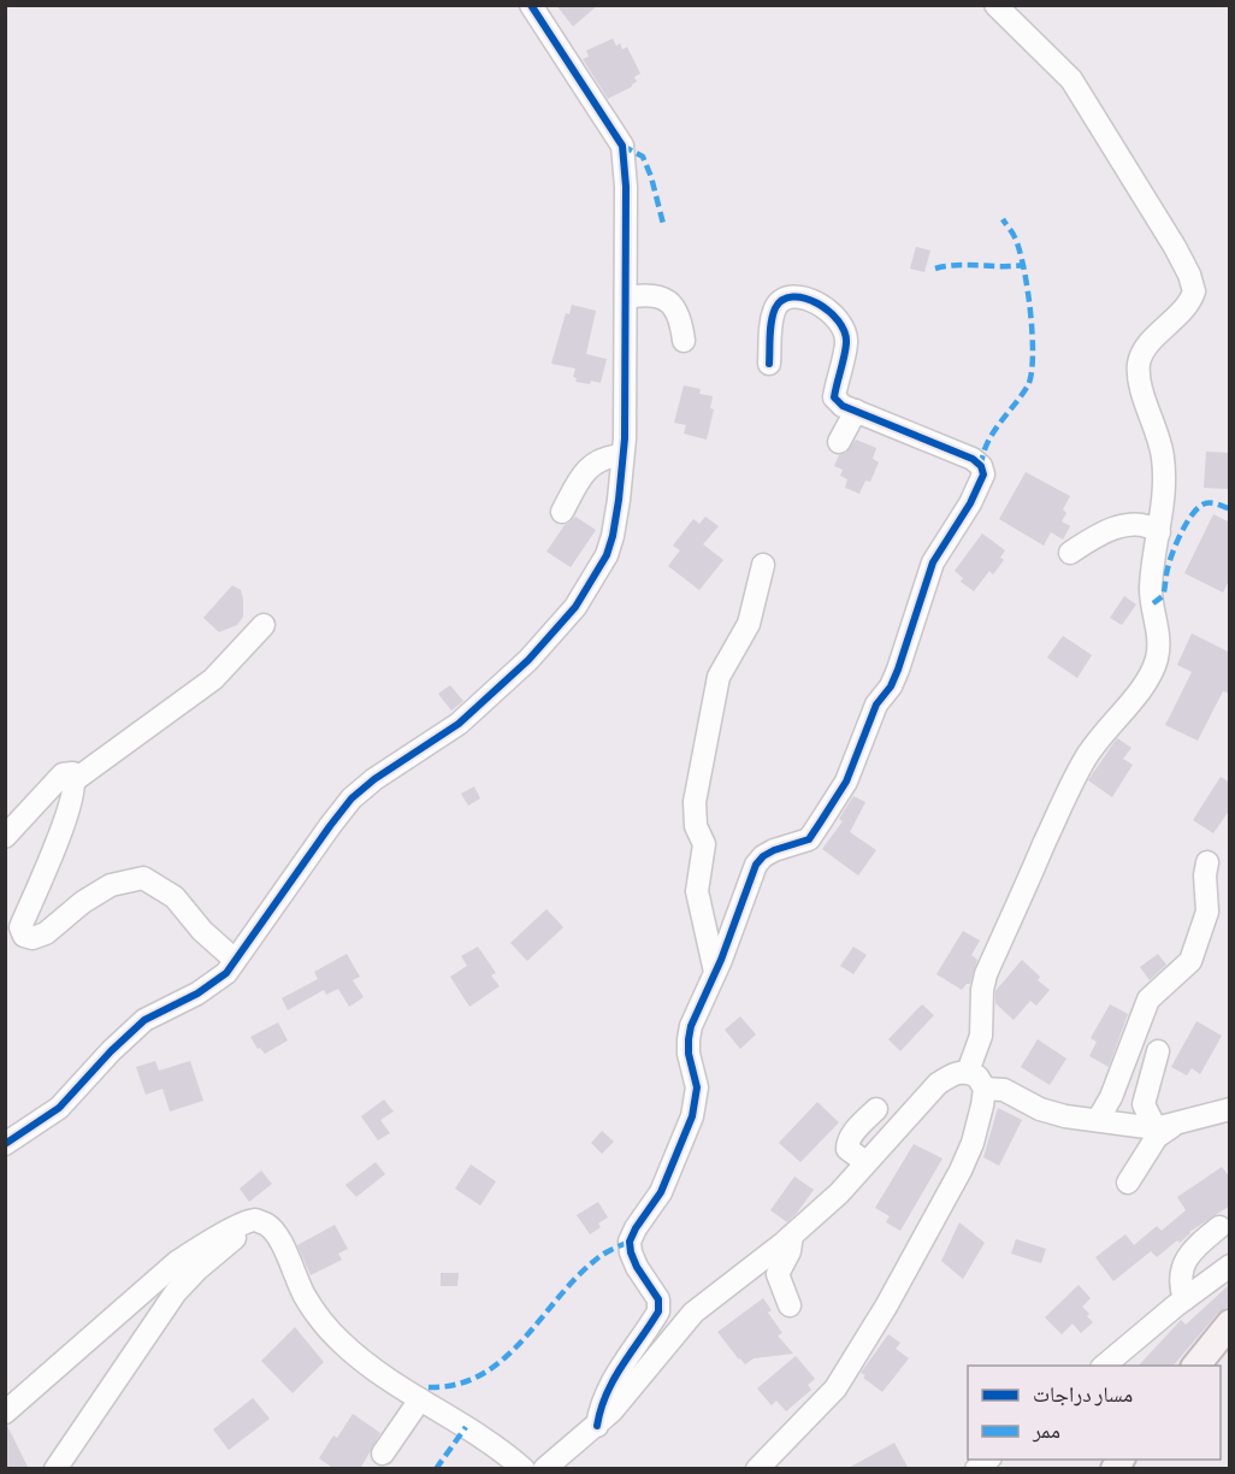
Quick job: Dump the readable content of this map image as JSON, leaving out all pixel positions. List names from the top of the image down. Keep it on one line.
{"legend":["مسار دراجات","ممر"]}
